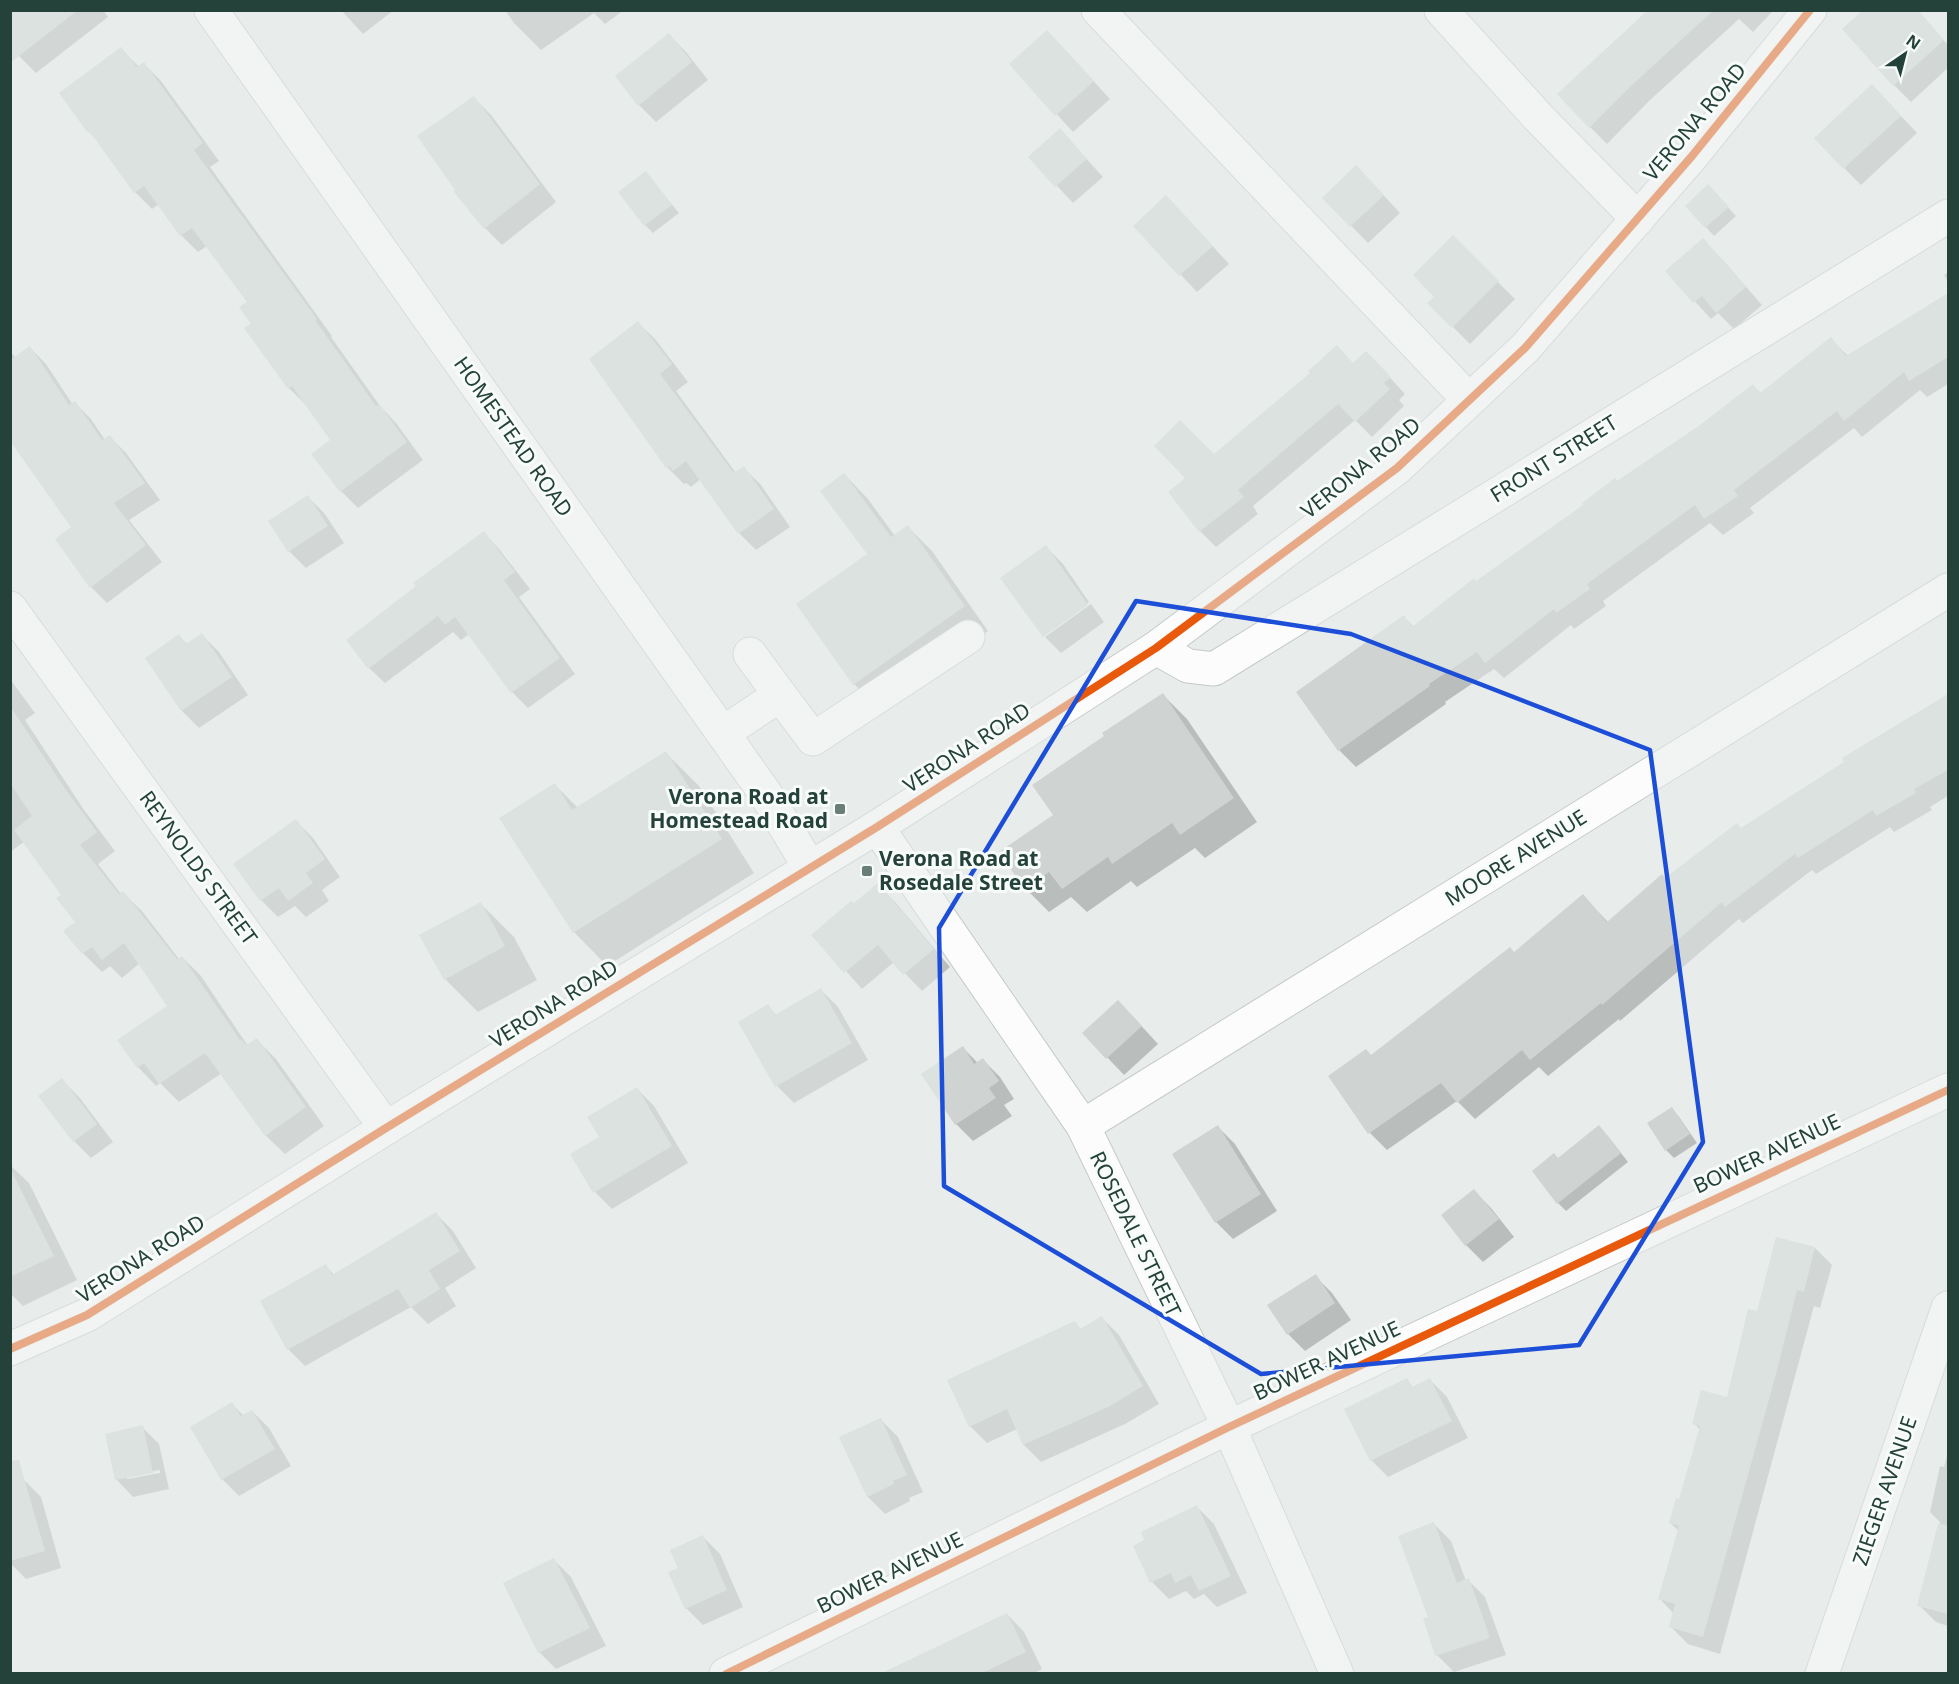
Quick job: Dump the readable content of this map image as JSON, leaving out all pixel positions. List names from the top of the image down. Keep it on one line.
{"streets":{"street":["VERONA ROAD","HOMESTEAD ROAD","FRONT STREET","MOORE AVENUE","REYNOLDS STREET","BOWER AVENUE","ROSEDALE STREET","ZIEGER AVENUE"]},"crossings":[["VERONA ROAD","HOMESTEAD ROAD"],["VERONA ROAD","FRONT STREET"],["VERONA ROAD","REYNOLDS STREET"],["VERONA ROAD","ROSEDALE STREET"],["MOORE AVENUE","ROSEDALE STREET"],["BOWER AVENUE","ROSEDALE STREET"]],"places":{"transit":["Verona Road at Homestead Road","Verona Road at Rosedale Street"]},"north":"top right"}
